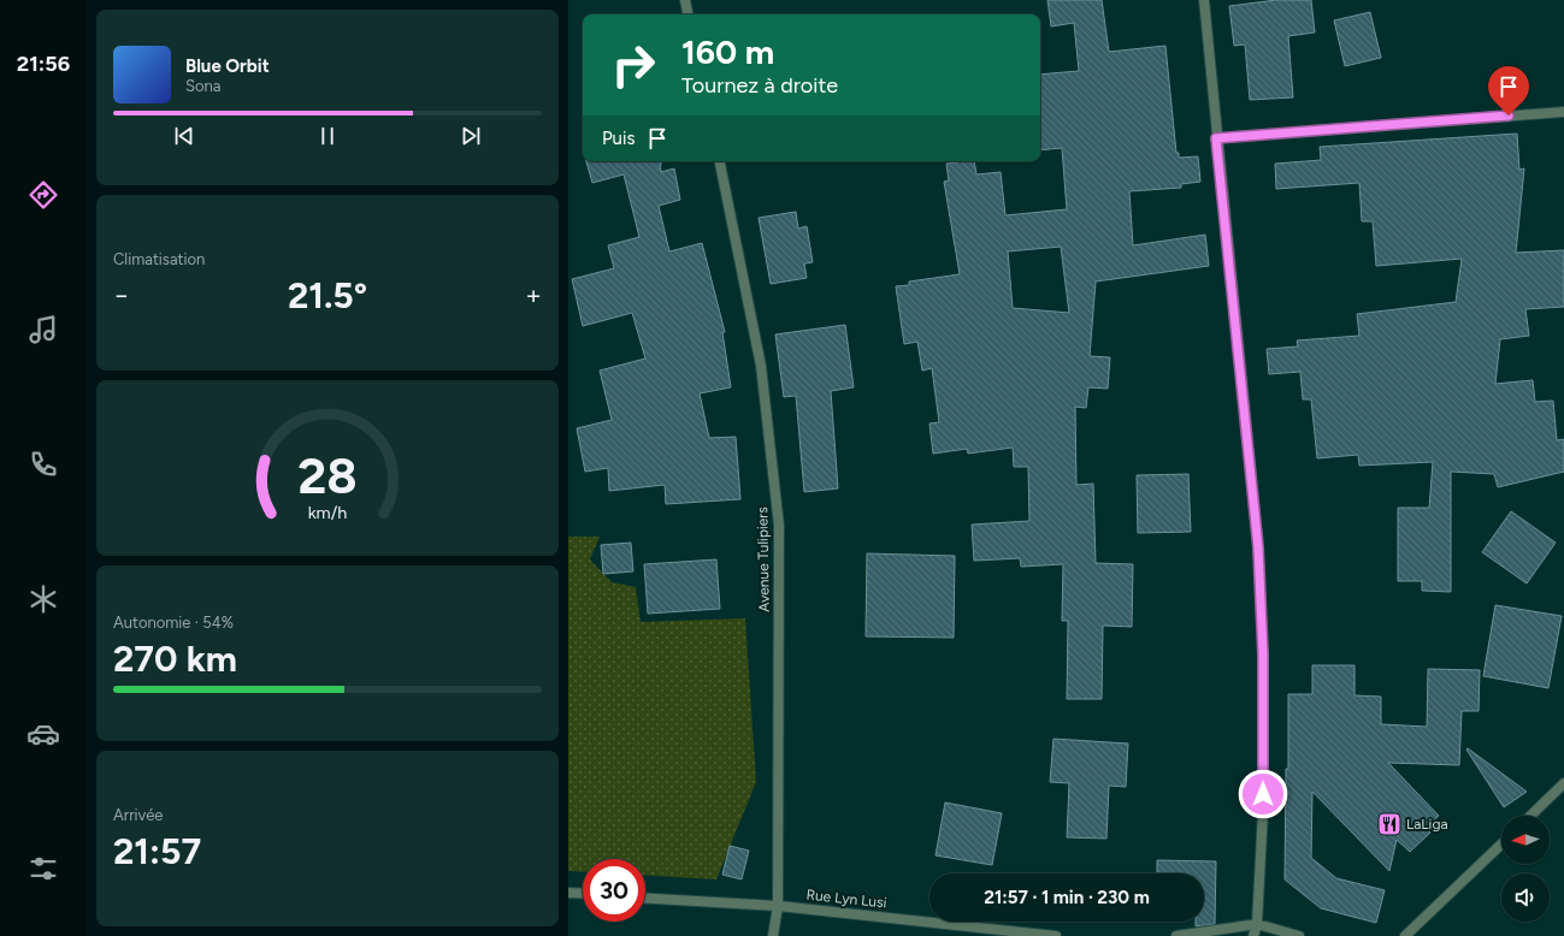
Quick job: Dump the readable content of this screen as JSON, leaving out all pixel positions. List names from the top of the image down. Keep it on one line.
{"streets":{"street":["Avenue Tulipiers","Rue Lyn Lusi"]},"crossings":[["Avenue Tulipiers","Rue Lyn Lusi"]],"places":{"restaurant":["LaLiga"]},"north":"left","page":{"tabs":"21:56","turn":["160 m","Tournez à droite"],"song":["Blue Orbit","Sona"],"then":"Puis","tile":["Climatisation",["Autonomie · 54%","270 km"],["Arrivée","21:57"]],"heat":["−","21.5°","+"],"limit":"30","trip":"21:57 · 1 min · 230 m","gauge":["28","km/h"]}}
